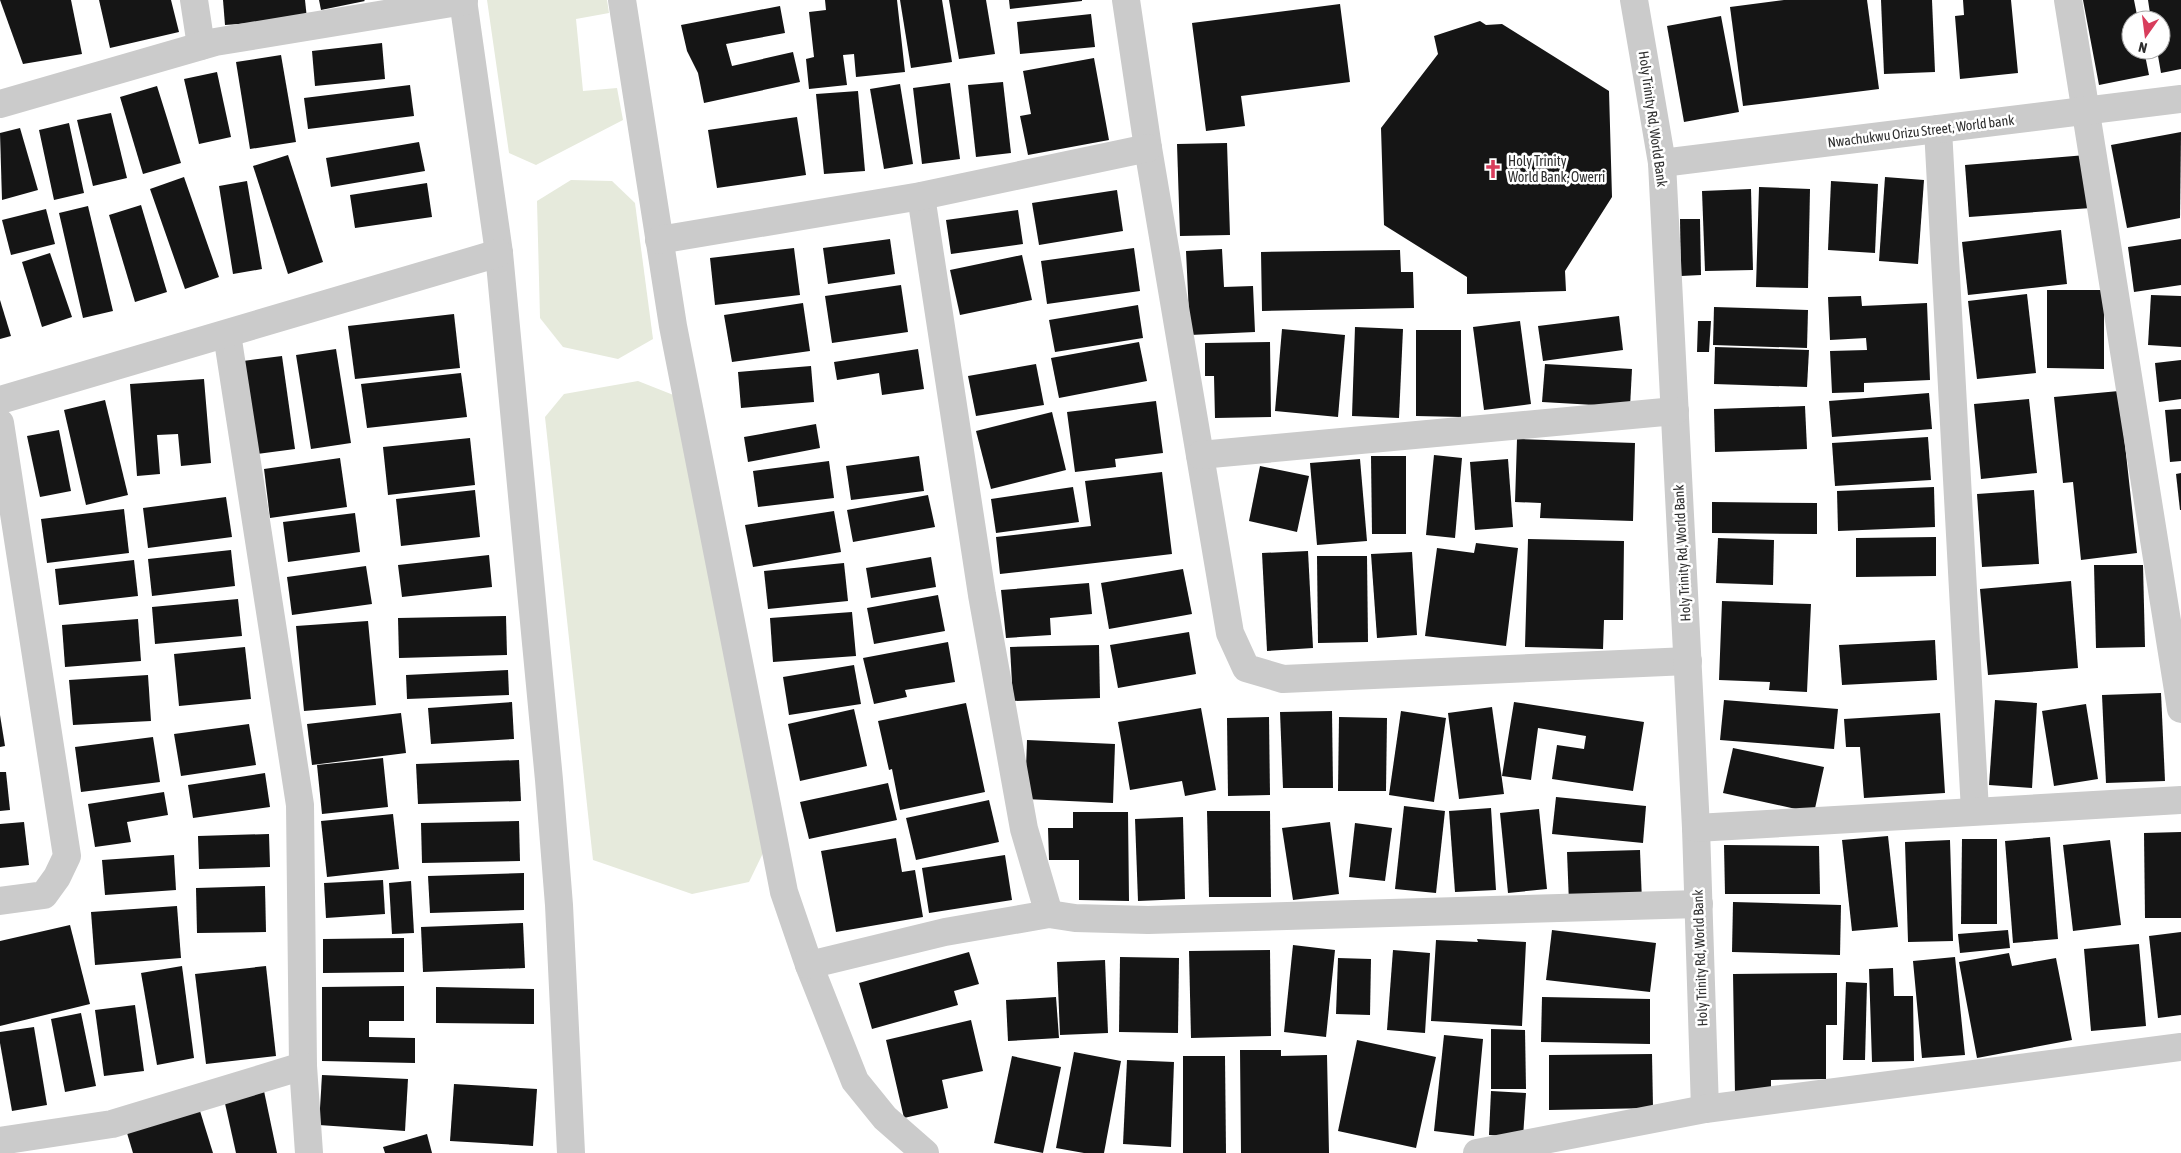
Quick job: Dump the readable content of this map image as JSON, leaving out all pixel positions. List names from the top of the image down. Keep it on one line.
{"streets":{"street":["Holy Trinity Rd, World Bank","Nwachukwu Orizu Street, World bank"]},"crossings":[["Holy Trinity Rd, World Bank","Nwachukwu Orizu Street, World bank"]],"places":{"church":["Holy Trinity World Bank, Owerri"]},"north":"bottom"}
